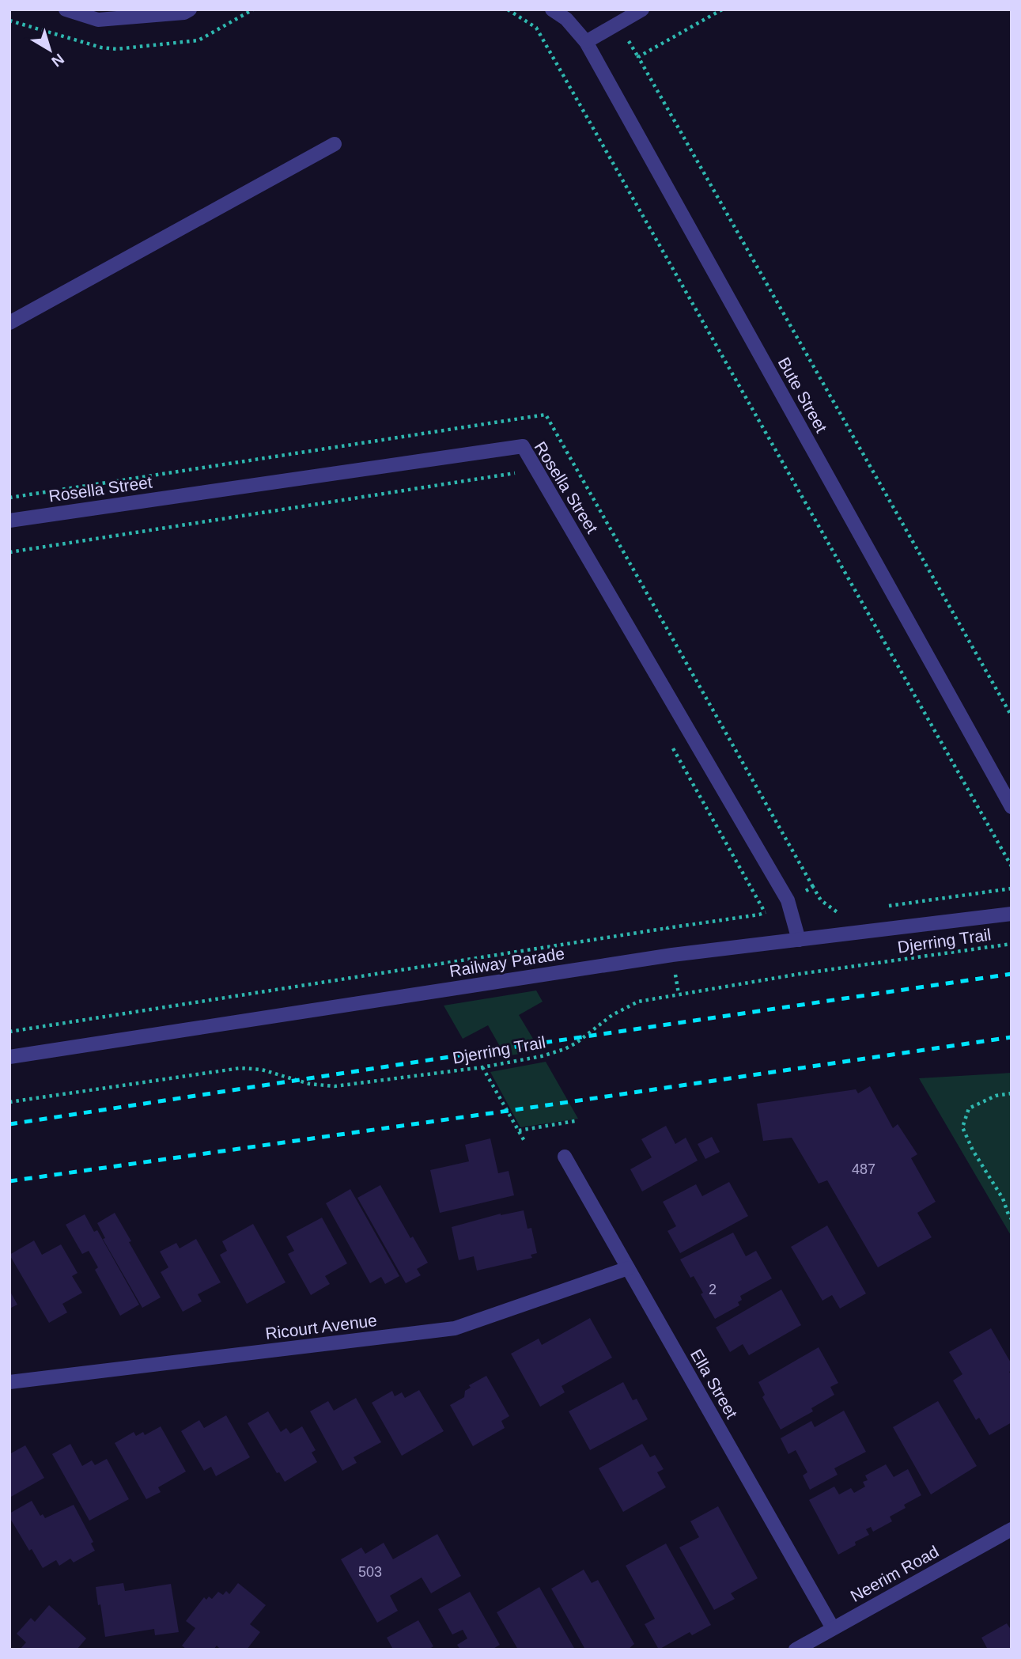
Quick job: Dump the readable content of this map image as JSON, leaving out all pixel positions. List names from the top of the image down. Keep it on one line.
{"streets":{"street":["Bute Street","Rosella Street","Railway Parade","Ricourt Avenue","Ella Street","Neerim Road"],"path":["Djerring Trail"]},"crossings":[["Rosella Street","Railway Parade"],["Ricourt Avenue","Ella Street"],["Ella Street","Neerim Road"]],"house_numbers":["487","2","503"],"north":"bottom right"}
